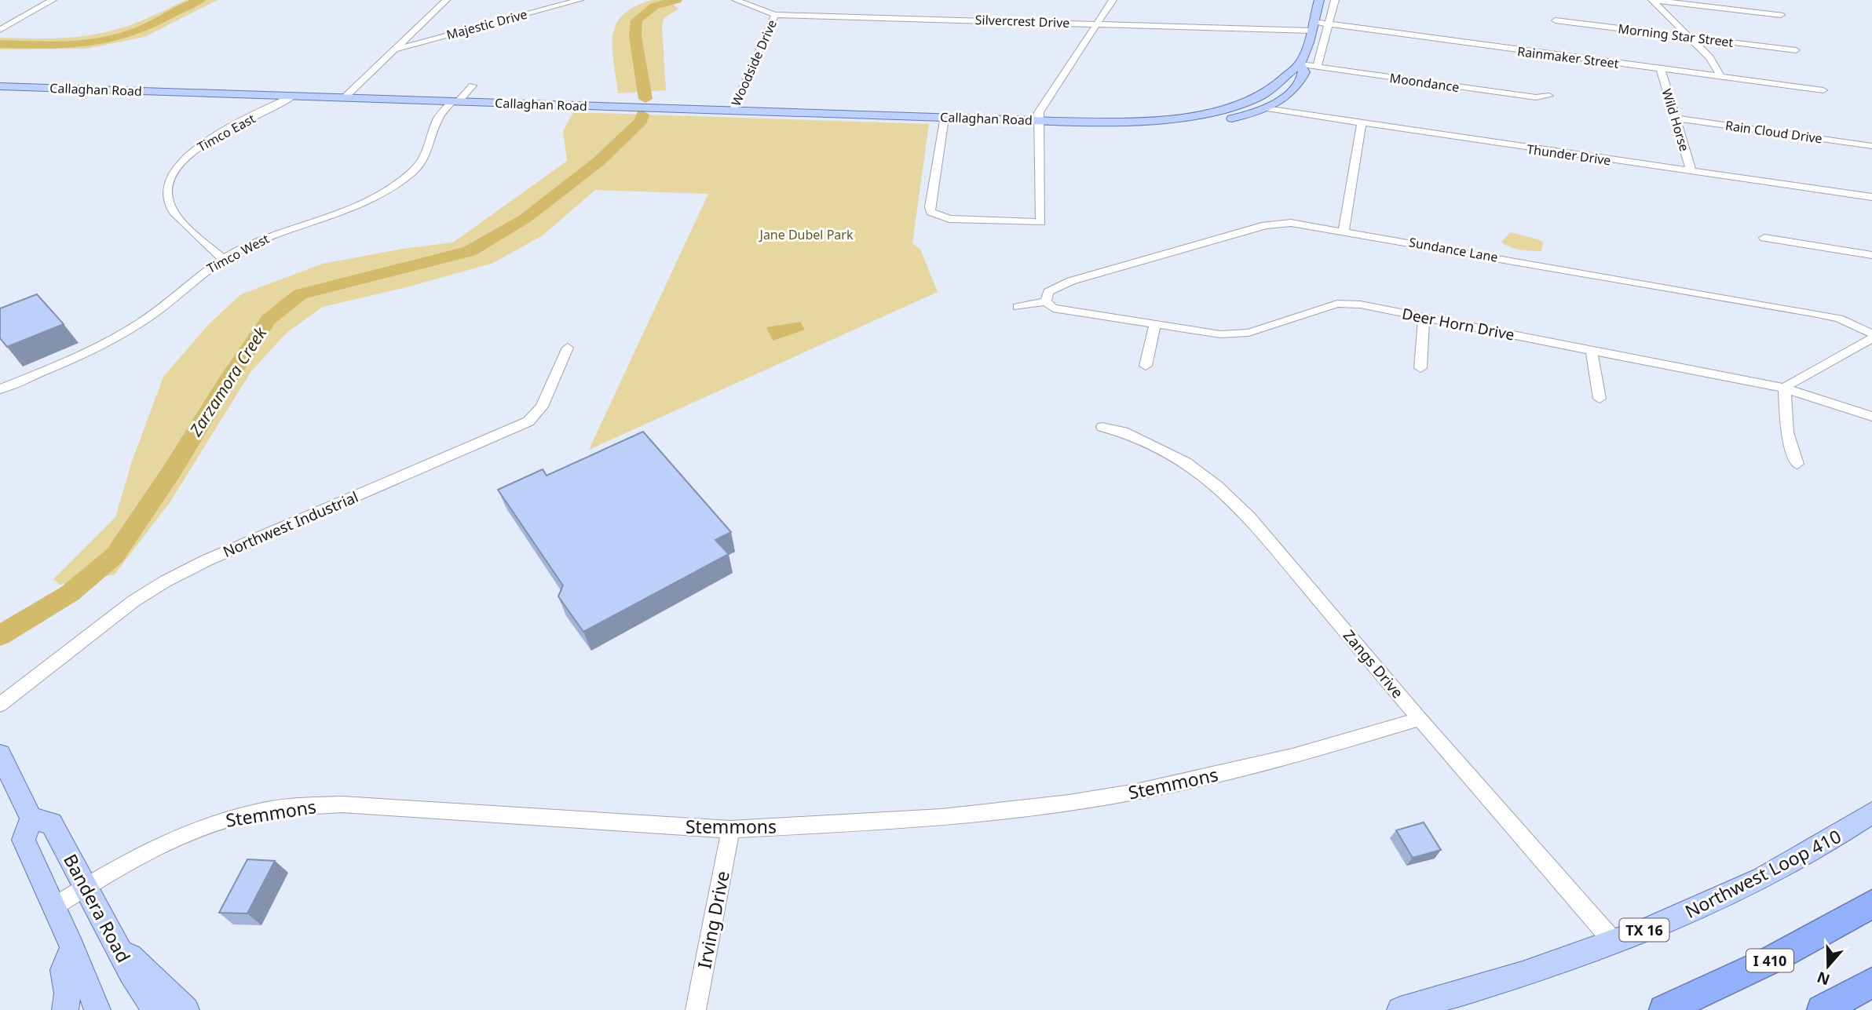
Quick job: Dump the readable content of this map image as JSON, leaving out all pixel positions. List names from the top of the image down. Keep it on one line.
{"streets":{"highway":["I 410"],"main road":["Callaghan Road","Northwest Loop 410","Bandera Road","TX 16"],"street":["Silvercrest Drive","Majestic Drive","Morning Star Street","Rainmaker Street","Woodside Drive","Moondance","Wild Horse","Rain Cloud Drive","Timco East","Thunder Drive","Sundance Lane","Timco West","Deer Horn Drive","Northwest Industrial","Zangs Drive","Stemmons","Irving Drive"]},"crossings":[["Silvercrest Drive","Rainmaker Street"],["Silvercrest Drive","Woodside Drive"],["Silvercrest Drive","Callaghan Road"],["Rainmaker Street","Callaghan Road"],["Rainmaker Street","Wild Horse"],["Woodside Drive","Callaghan Road"],["Moondance","Callaghan Road"],["Callaghan Road","Timco East"],["Callaghan Road","Thunder Drive"],["Callaghan Road","Timco West"],["Wild Horse","Rain Cloud Drive"],["Wild Horse","Thunder Drive"],["Timco East","Timco West"],["Sundance Lane","Deer Horn Drive"],["Zangs Drive","Stemmons"],["Zangs Drive","Northwest Loop 410"],["Stemmons","Bandera Road"],["Stemmons","Irving Drive"]],"water":["Zarzamora Creek"],"parks":["Jane Dubel Park"],"north":"bottom"}
